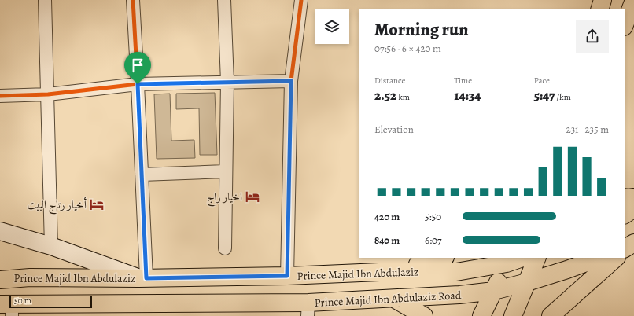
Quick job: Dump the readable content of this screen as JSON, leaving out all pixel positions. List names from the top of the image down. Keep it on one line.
{"streets":{"main road":["Prince Majid Ibn Abdulaziz","Prince Majid Ibn Abdulaziz Road"]},"places":{"hotel":["اخيار راج","أخيار رتاج البيت"]},"scale_bar":"50 m","page":{"heading":["Morning run","07:56 · 6 × 420 m"],"stats":[["Distance","2.52 km"],["Time","14:34"],["Pace","5:47 /km"]],"chart":["Elevation","231–235 m"],"list":[{"name":"420 m","note":"5:50"},{"name":"840 m","note":"6:07"}],"scale":"50 m"}}
